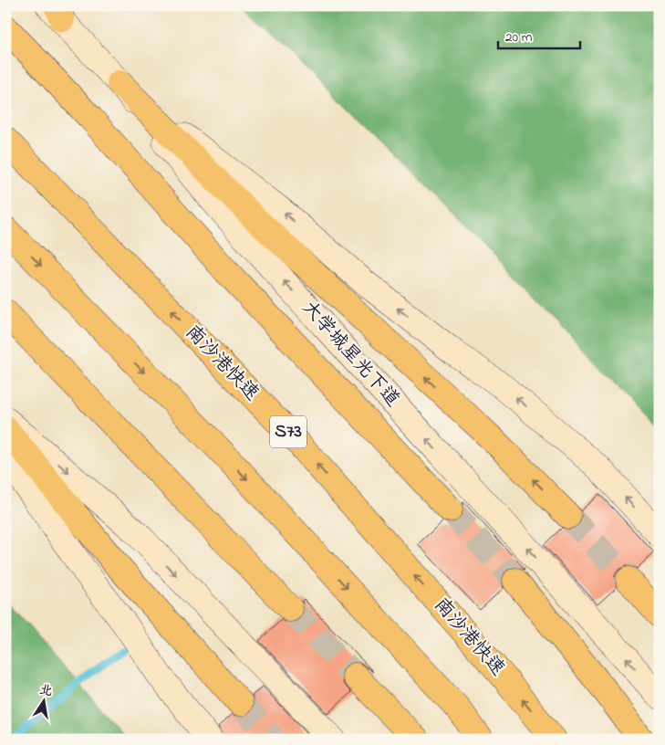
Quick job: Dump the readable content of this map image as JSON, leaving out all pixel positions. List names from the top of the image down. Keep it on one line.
{"streets":{"highway":["南沙港快速","S73"],"main road":["大学城星光下道"]},"scale_bar":"20 m","north":"top"}
